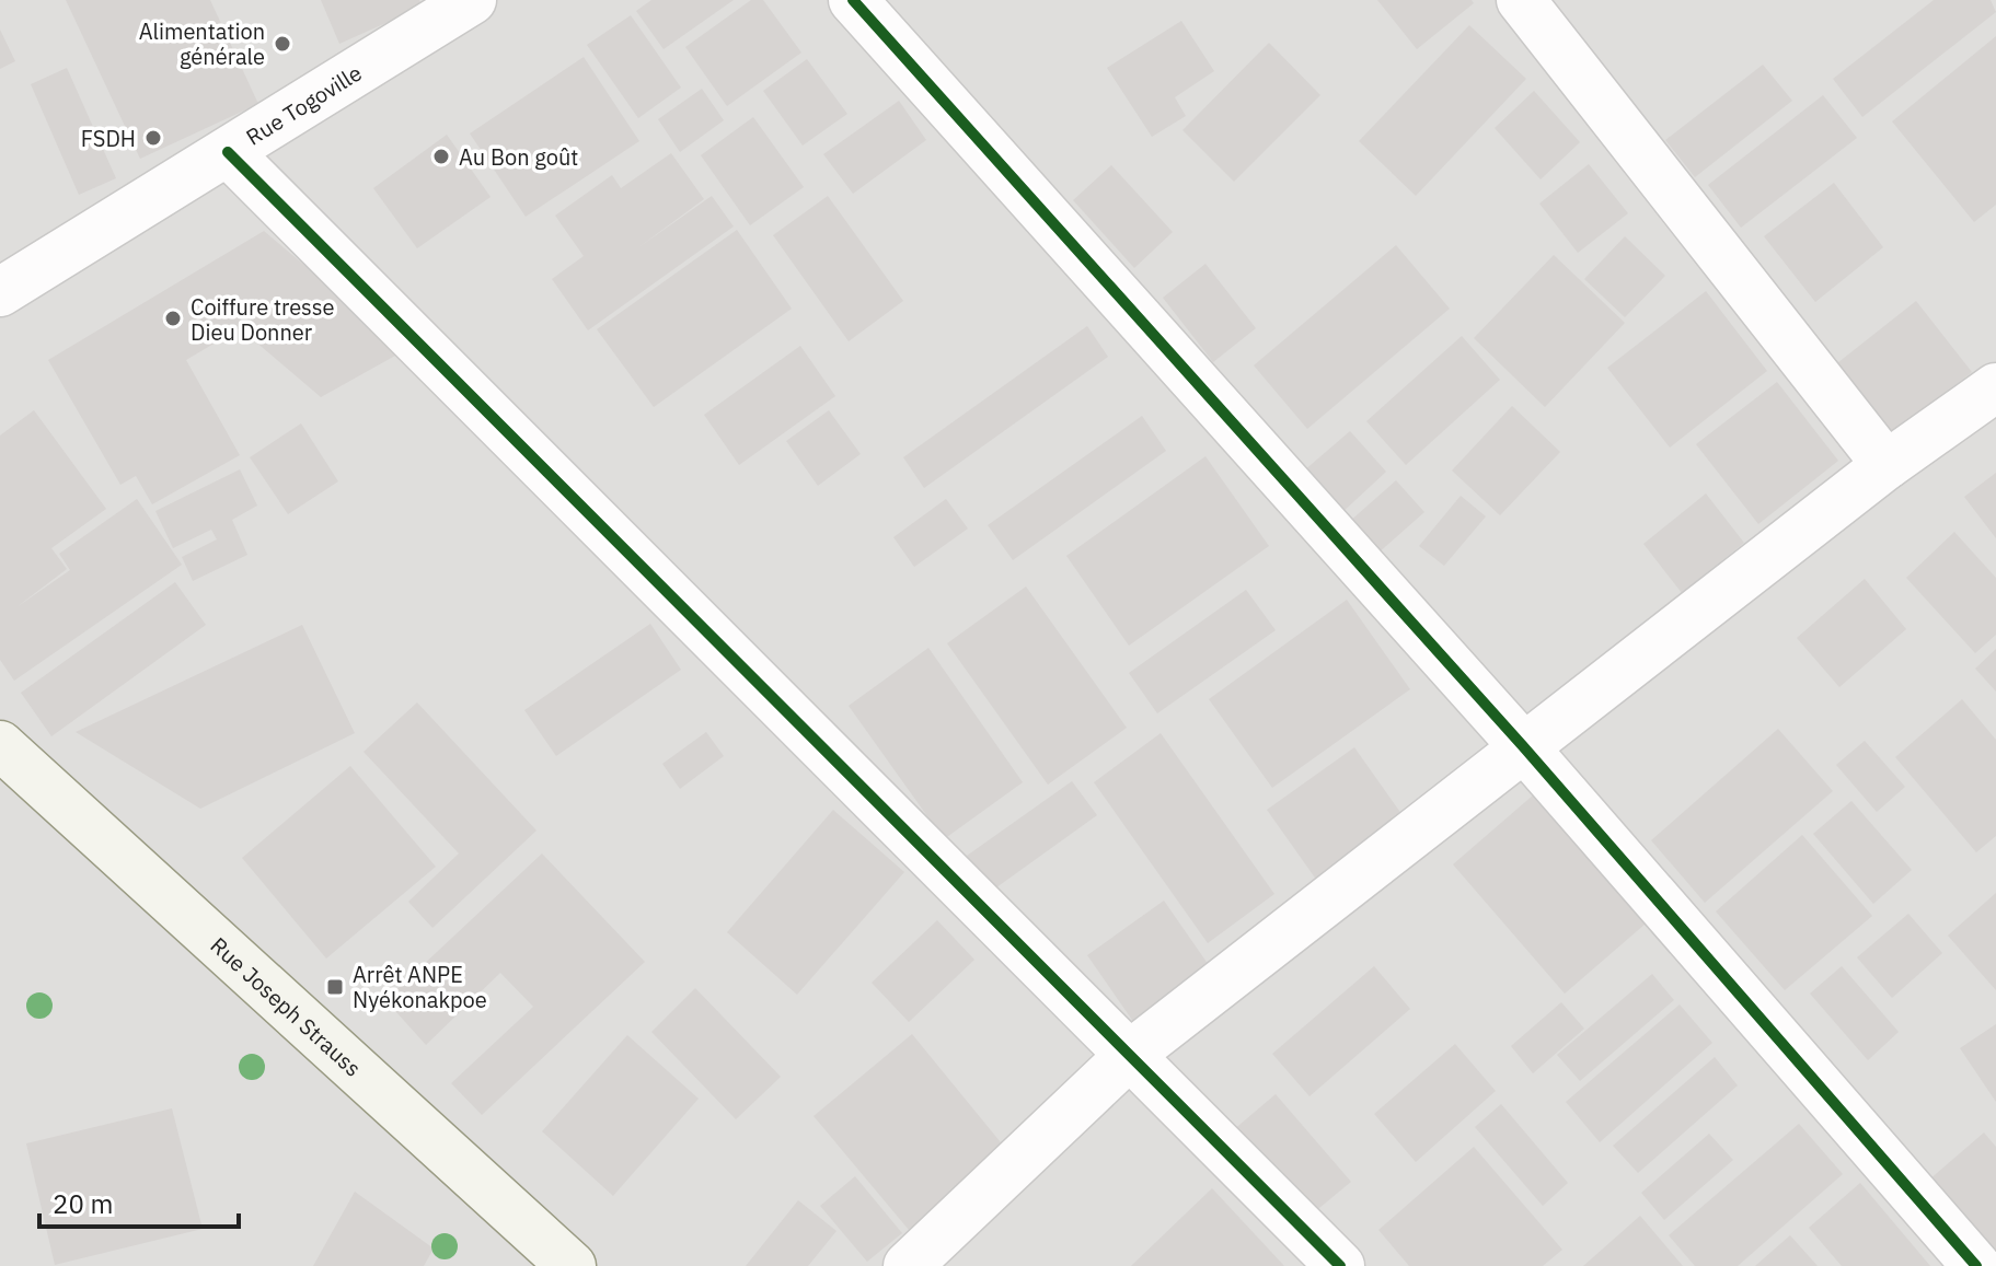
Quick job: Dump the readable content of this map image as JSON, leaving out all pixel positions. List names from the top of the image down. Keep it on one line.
{"streets":{"street":["Rue Togoville","Rue Joseph Strauss"]},"places":{"other":["Alimentation générale","FSDH","Au Bon goût","Coiffure tresse Dieu Donner"],"transit":["Arrêt ANPE Nyékonakpoe"]},"scale_bar":"20 m"}
